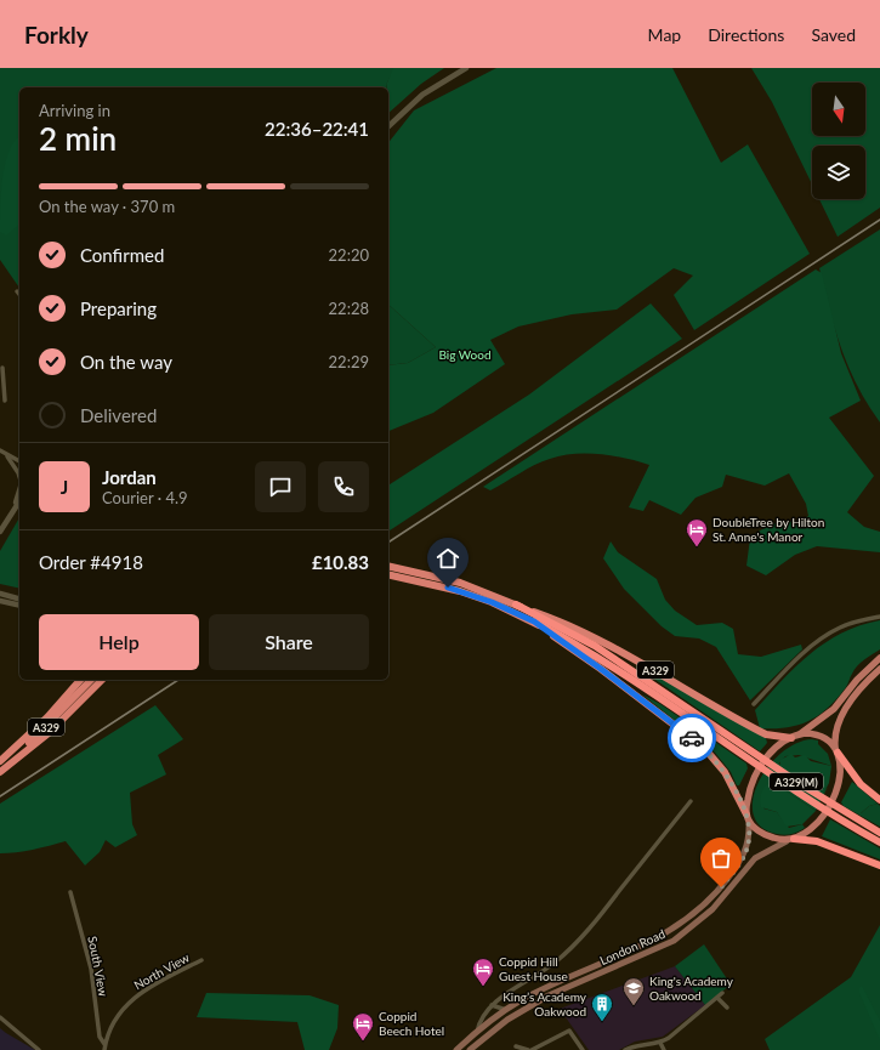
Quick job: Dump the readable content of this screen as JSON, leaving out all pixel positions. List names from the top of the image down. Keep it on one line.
{"streets":{"highway":["A329","A329(M)"],"main road":["London Road"],"street":["South View","North View"]},"crossings":[["A329","A329(M)"],["A329","London Road"],["South View","North View"]],"parks":["Big Wood"],"places":{"hotel":["DoubleTree by Hilton St. Anne's Manor","Coppid Hill Guest House","Coppid Beech Hotel"],"school or university":["King's Academy Oakwood"],"building":["King’s Academy Oakwood"]},"north":"bottom","page":{"header":"Forkly","nav":["Map","Directions","Saved"],"heading":["2 min","Arriving in","22:36–22:41"],"panel":["Jordan","Courier · 4.9","Order #4918","£10.83"],"bar":"On the way · 370 m","list":[["Confirmed","22:20"],["Preparing","22:28"],["On the way","22:29"],"Delivered"],"round":"J","buttons":["Help","Share"]}}
